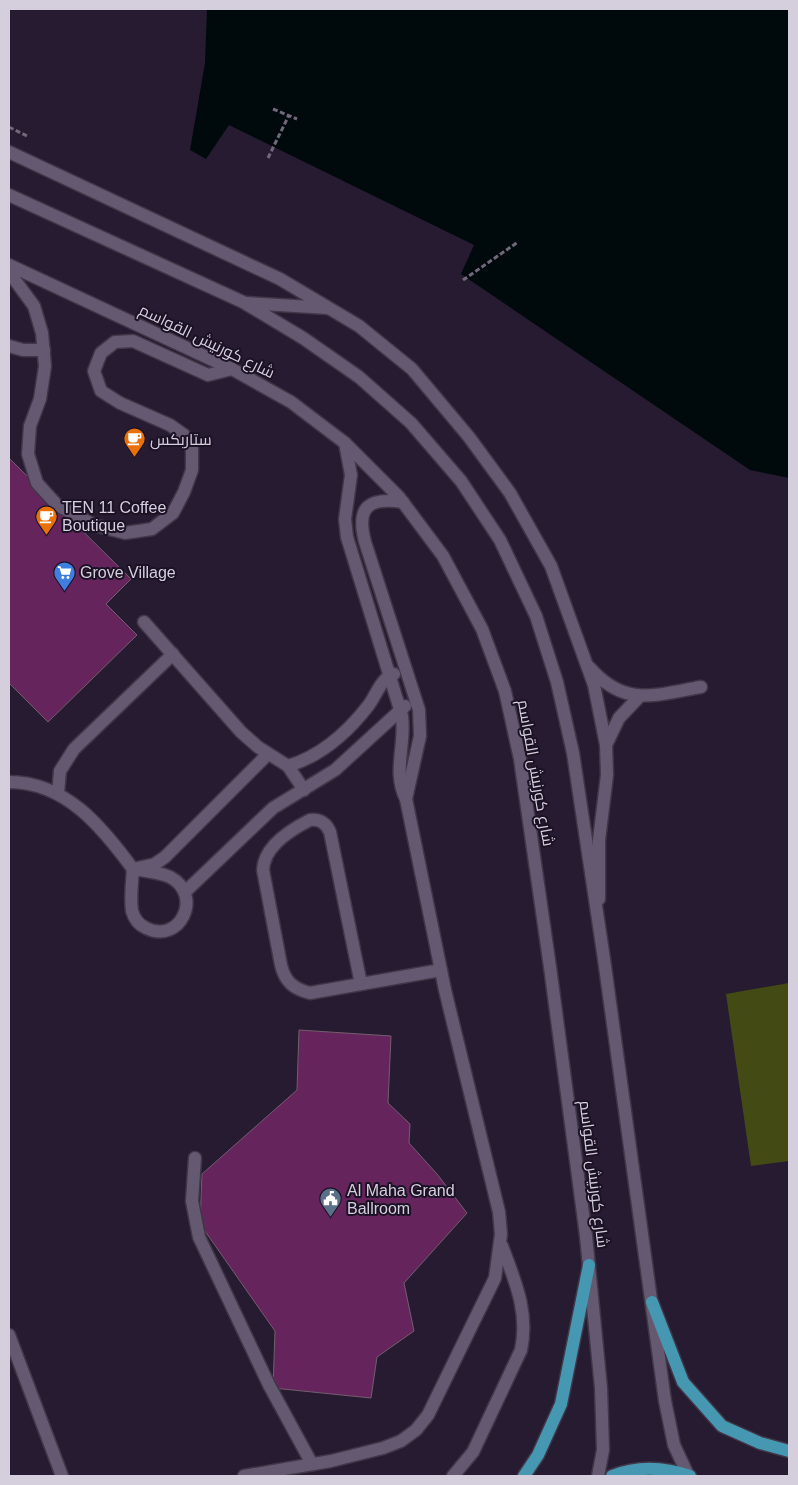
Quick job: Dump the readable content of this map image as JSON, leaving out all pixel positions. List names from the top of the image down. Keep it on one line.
{"streets":{"main road":["شارع كورنيش القواسم"]},"places":{"cafe":["ستاربكس","TEN 11 Coffee Boutique"],"supermarket":["Grove Village"],"public building":["Al Maha Grand Ballroom"]}}
